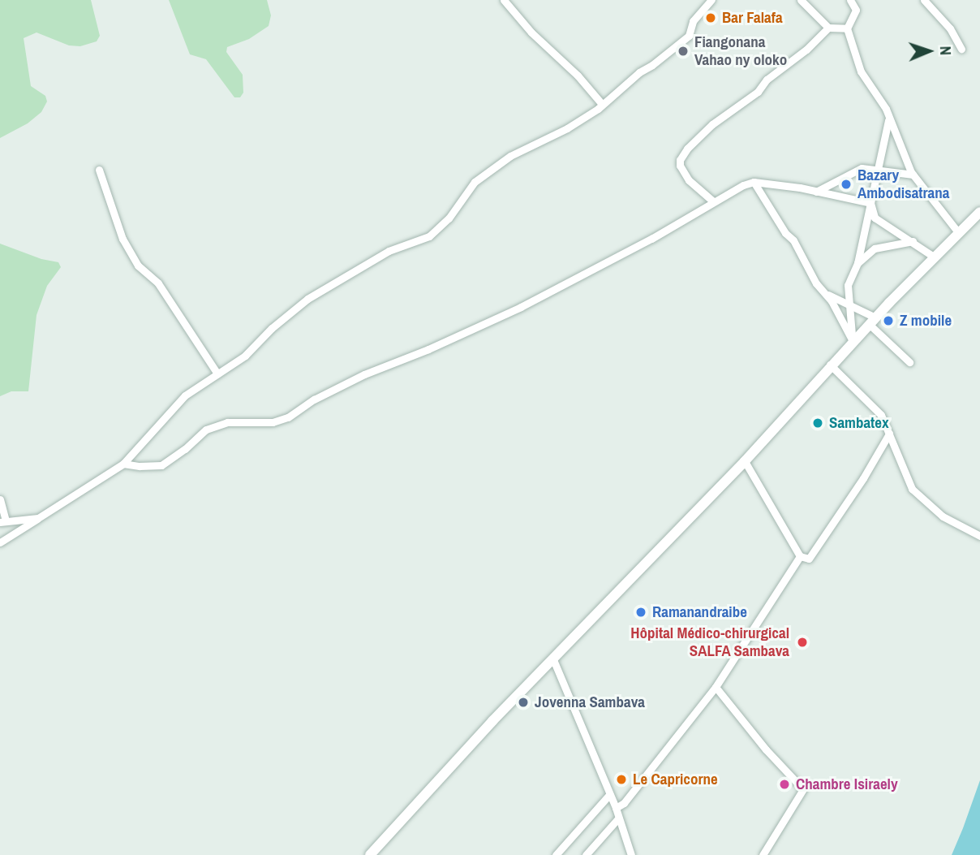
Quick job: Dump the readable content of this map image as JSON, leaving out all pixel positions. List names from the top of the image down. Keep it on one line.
{"places":["Bar Falafa","Fiangonana Vahao ny oloko","Bazary Ambodisatrana","Z mobile","Sambatex","Ramanandraibe","Hôpital Médico-chirurgical SALFA Sambava","Jovenna Sambava","Le Capricorne","Chambre Isiraely"],"north":"right"}
